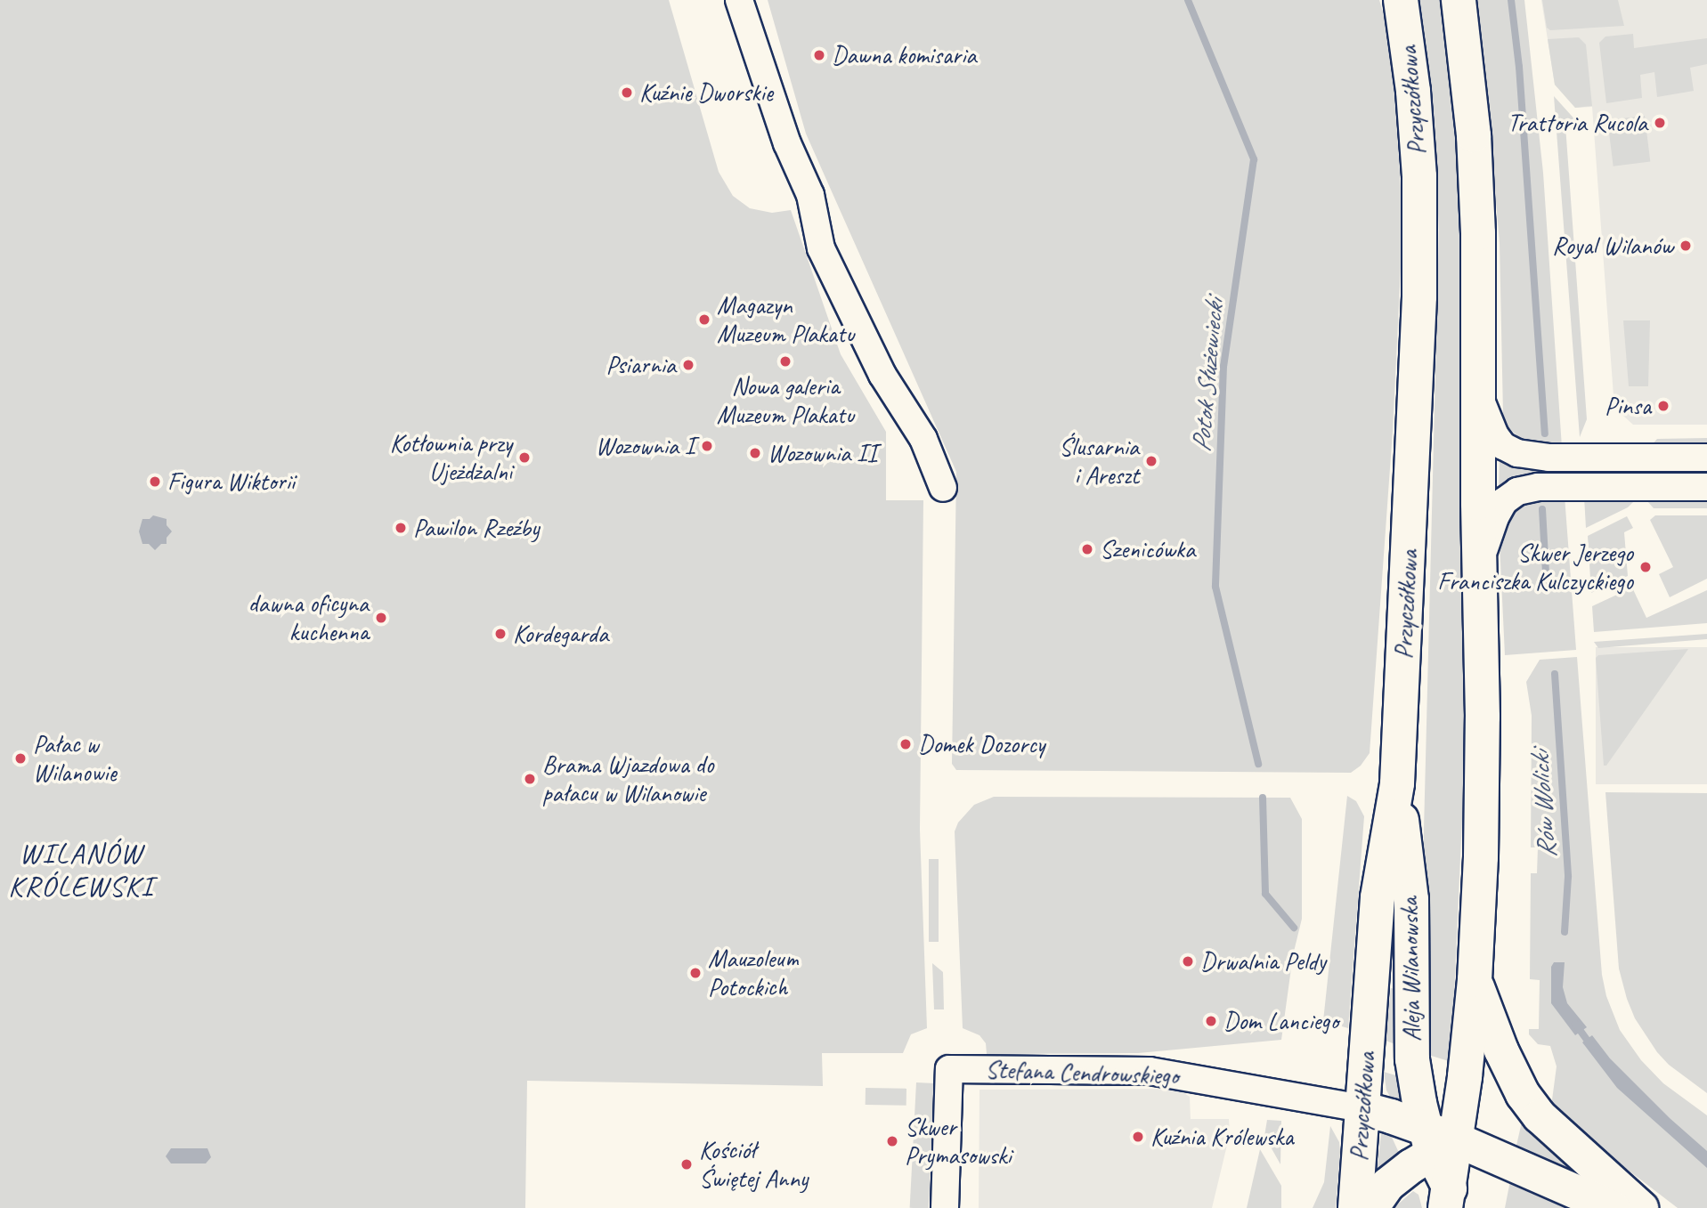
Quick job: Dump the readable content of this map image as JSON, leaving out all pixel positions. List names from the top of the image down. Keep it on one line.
{"streets":{"main road":["Przyczółkowa","Aleja Wilanowska"],"street":["Stefana Cendrowskiego"]},"crossings":[["Przyczółkowa","Aleja Wilanowska"],["Przyczółkowa","Stefana Cendrowskiego"]],"districts":["WILANÓW KRÓLEWSKI"],"water":["Potok Służewiecki","Rów Wolicki"],"places":["Dawna komisaria","Kuźnie Dworskie","Trattoria Rucola","Royal Wilanów","Magazyn Muzeum Plakatu","Nowa galeria Muzeum Plakatu","Psiarnia","Pinsa","Wozownia I","Wozownia II","Kotłownia przy Ujeżdżalni","Ślusarnia i Areszt","Figura Wiktorii","Pawilon Rzeźby","Szenicówka","Skwer Jerzego Franciszka Kulczyckiego","dawna oficyna kuchenna","Kordegarda","Domek Dozorcy","Pałac w Wilanowie","Brama Wjazdowa do pałacu w Wilanowie","Drwalnia Peldy","Mauzoleum Potockich","Dom Lanciego","Kuźnia Królewska","Skwer Prymasowski","Kościół Świętej Anny"]}
